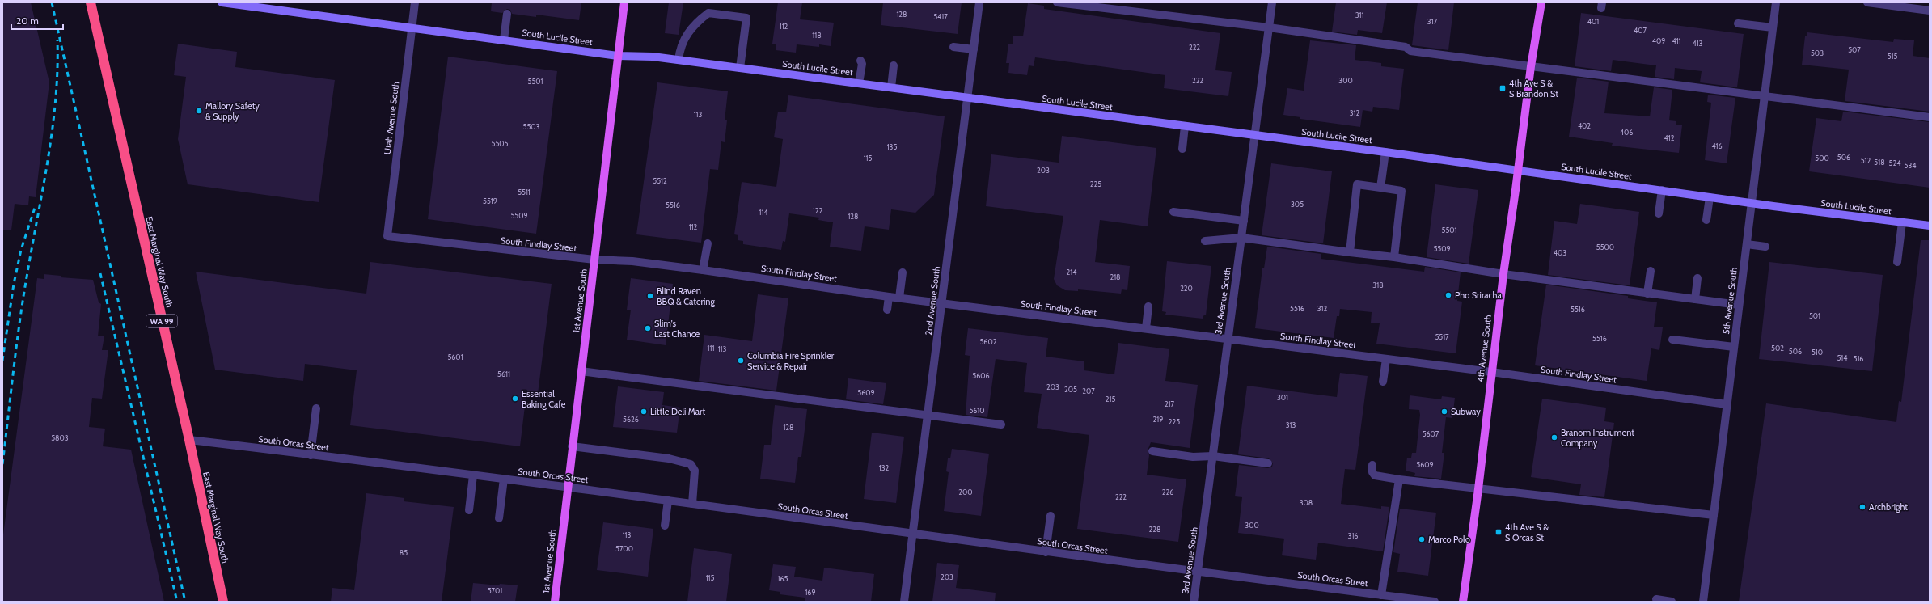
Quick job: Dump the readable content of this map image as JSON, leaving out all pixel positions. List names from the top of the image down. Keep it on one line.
{"streets":{"highway":["East Marginal Way South","WA 99"],"main road":["1st Avenue South","4th Avenue South"],"street":["South Lucile Street","Utah Avenue South","South Findlay Street","2nd Avenue South","3rd Avenue South","5th Avenue South","South Orcas Street"]},"crossings":[["South Lucile Street","Utah Avenue South"],["South Lucile Street","1st Avenue South"],["South Lucile Street","2nd Avenue South"],["South Lucile Street","3rd Avenue South"],["South Lucile Street","5th Avenue South"],["South Lucile Street","4th Avenue South"],["Utah Avenue South","South Findlay Street"],["South Findlay Street","1st Avenue South"],["South Findlay Street","2nd Avenue South"],["South Findlay Street","3rd Avenue South"],["South Findlay Street","5th Avenue South"],["South Findlay Street","4th Avenue South"],["East Marginal Way South","South Orcas Street"],["1st Avenue South","South Orcas Street"],["2nd Avenue South","South Orcas Street"],["3rd Avenue South","South Orcas Street"]],"places":{"transit":["4th Ave S & S Brandon St","4th Ave S & S Orcas St"],"other":["Mallory Safety & Supply","Pho Sriracha","Blind Raven BBQ & Catering","Slim's Last Chance","Columbia Fire Sprinkler Service & Repair","Essential Baking Cafe","Little Deli Mart","Subway","Branom Instrument Company","Archbright","Marco Polo"]},"house_numbers":["128","311","5417","317","401","112","407","118","409","411","413","222","507","503","515","222","300","5501","312","113","402","5503","406","412","5505","416","135","506","115","500","512","518","524","534","203","5512","225","5511","5519","305","5516","122","114","5509","128","112","5501","5500","5509","403","214","218","318","220","5516","312","5516","501","5517","5516","5602","111","502","113","506","510","5601","514","516","5611","5606","203","205","207","5609","301","215","217","5610","5626","219","225","313","128","5607","5803","5609","132","200","226","222","308","300","228","113","316","5700","85","203","115","165","5701","169"],"scale_bar":"20 m"}
